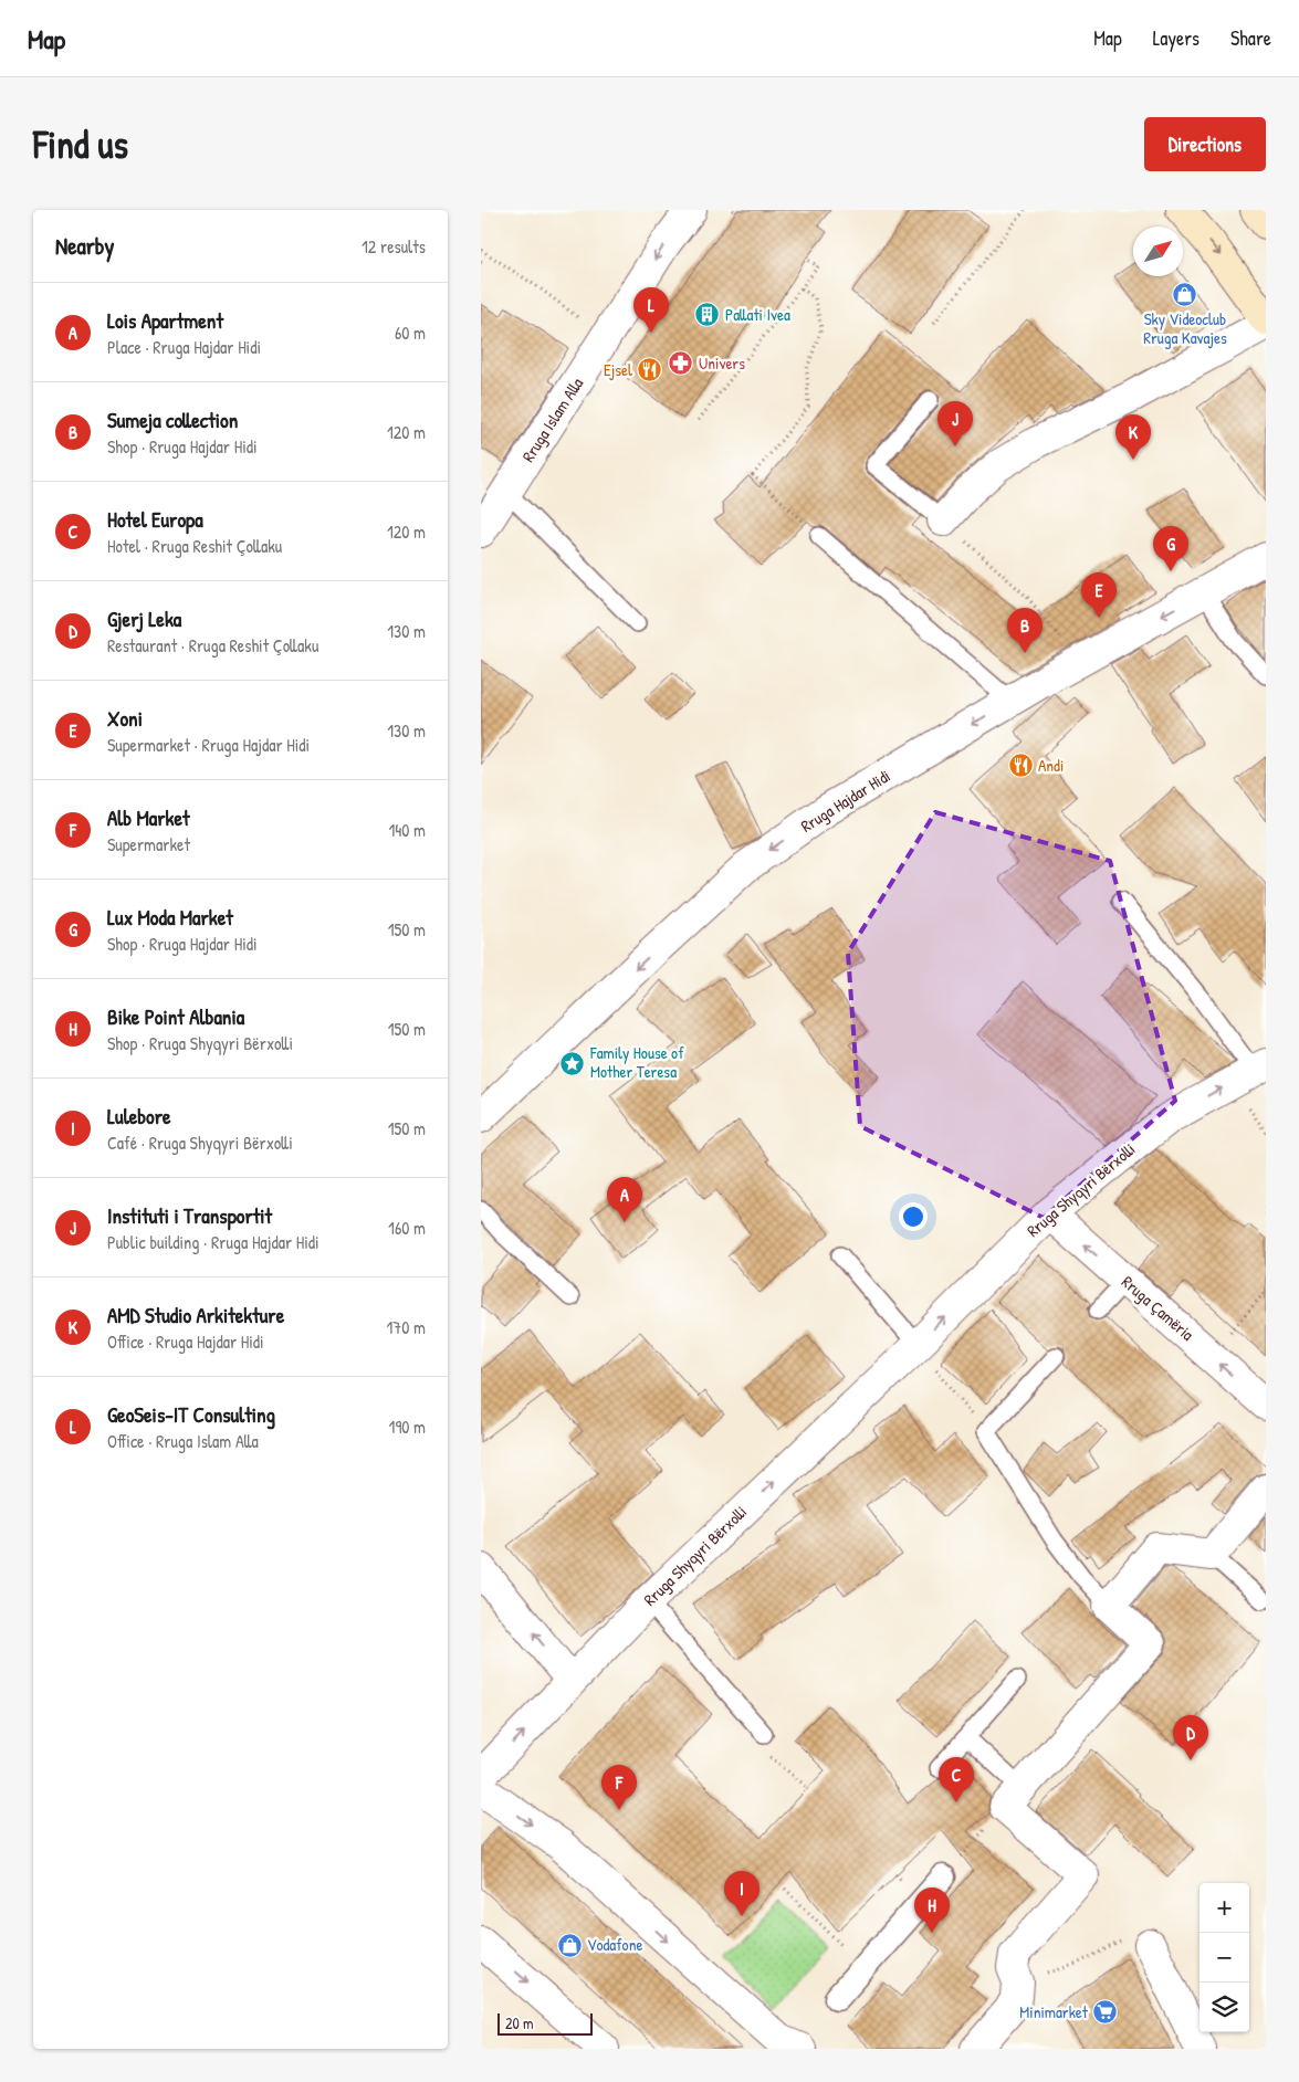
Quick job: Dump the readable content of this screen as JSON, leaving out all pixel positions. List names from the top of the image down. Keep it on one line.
{"streets":{"street":["Rruga Islam Alla","Rruga Hajdar Hidi","Rruga Shyqyri Bërxolli","Rruga Çamëria"]},"crossings":[["Rruga Shyqyri Bërxolli","Rruga Çamëria"]],"one_way":["Rruga Islam Alla","Rruga Hajdar Hidi","Rruga Shyqyri Bërxolli","Rruga Çamëria"],"places":{"shop":["Sky Videoclub Rruga Kavajes","Vodafone"],"building":["Pallati Ivea"],"pharmacy":["Univers"],"restaurant":["Ejsel","Andi"],"place":["Family House of Mother Teresa"],"supermarket":["Minimarket"]},"scale_bar":"20 m","north":"top right","page":{"header":"Map","nav":["Map","Layers","Share"],"buttons":"Directions","title":"Find us","heading":["Nearby","12 results"],"list":[{"mark":"A","name":"Lois Apartment","note":"Place · Rruga Hajdar Hidi","value":"60 m"},{"mark":"B","name":"Sumeja collection","note":"Shop · Rruga Hajdar Hidi","value":"120 m"},{"mark":"C","name":"Hotel Europa","note":"Hotel · Rruga Reshit Çollaku","value":"120 m"},{"mark":"D","name":"Gjerj Leka","note":"Restaurant · Rruga Reshit Çollaku","value":"130 m"},{"mark":"E","name":"Xoni","note":"Supermarket · Rruga Hajdar Hidi","value":"130 m"},{"mark":"F","name":"Alb Market","note":"Supermarket","value":"140 m"},{"mark":"G","name":"Lux Moda Market","note":"Shop · Rruga Hajdar Hidi","value":"150 m"},{"mark":"H","name":"Bike Point Albania","note":"Shop · Rruga Shyqyri Bërxolli","value":"150 m"},{"mark":"I","name":"Lulebore","note":"Café · Rruga Shyqyri Bërxolli","value":"150 m"},{"mark":"J","name":"Instituti i Transportit","note":"Public building · Rruga Hajdar Hidi","value":"160 m"},{"mark":"K","name":"AMD Studio Arkitekture","note":"Office · Rruga Hajdar Hidi","value":"170 m"},{"mark":"L","name":"GeoSeis-IT Consulting","note":"Office · Rruga Islam Alla","value":"190 m"}],"pins":["L","J","K","G","E","B","A","D","C","F","I","H"],"map_buttons":["+","−"],"scale":"20 m"}}
